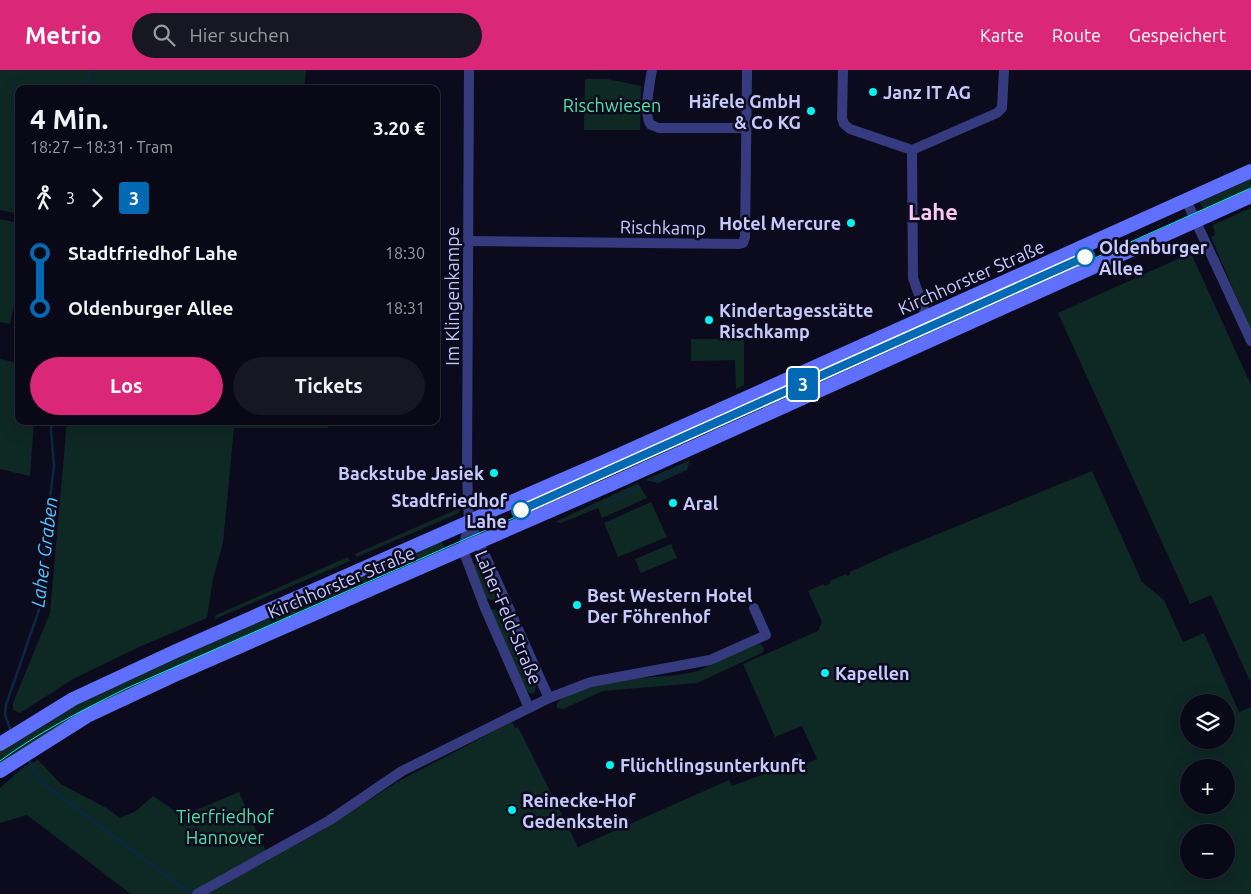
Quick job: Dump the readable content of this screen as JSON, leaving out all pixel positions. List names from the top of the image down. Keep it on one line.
{"streets":{"main road":["Kirchhorster Straße"],"street":["Rischkamp","Im Klingenkampe","Laher-Feld-Straße"]},"crossings":[["Rischkamp","Im Klingenkampe"],["Kirchhorster Straße","Im Klingenkampe"],["Kirchhorster Straße","Laher-Feld-Straße"],["Im Klingenkampe","Laher-Feld-Straße"]],"districts":["Lahe"],"water":["Laher Graben"],"parks":["Rischwiesen","Tierfriedhof Hannover"],"places":["Janz IT AG","Häfele GmbH & Co KG","Hotel Mercure","Oldenburger Allee","Kindertagesstätte Rischkamp","Backstube Jasiek","Aral","Stadtfriedhof Lahe","Best Western Hotel Der Föhrenhof","Kapellen","Flüchtlingsunterkunft","Reinecke-Hof Gedenkstein"],"lines":["tram line 3"],"page":{"header":"Metrio","search":"Hier suchen","nav":["Karte","Route","Gespeichert"],"on_map":"3","heading":["4 Min.","18:27 – 18:31 · Tram","3.20 €"],"legs":["3","3"],"list":[{"name":"Stadtfriedhof Lahe","value":"18:30"},{"name":"Oldenburger Allee","value":"18:31"}],"buttons":["Los","Tickets"],"map_buttons":["+","−"]}}
